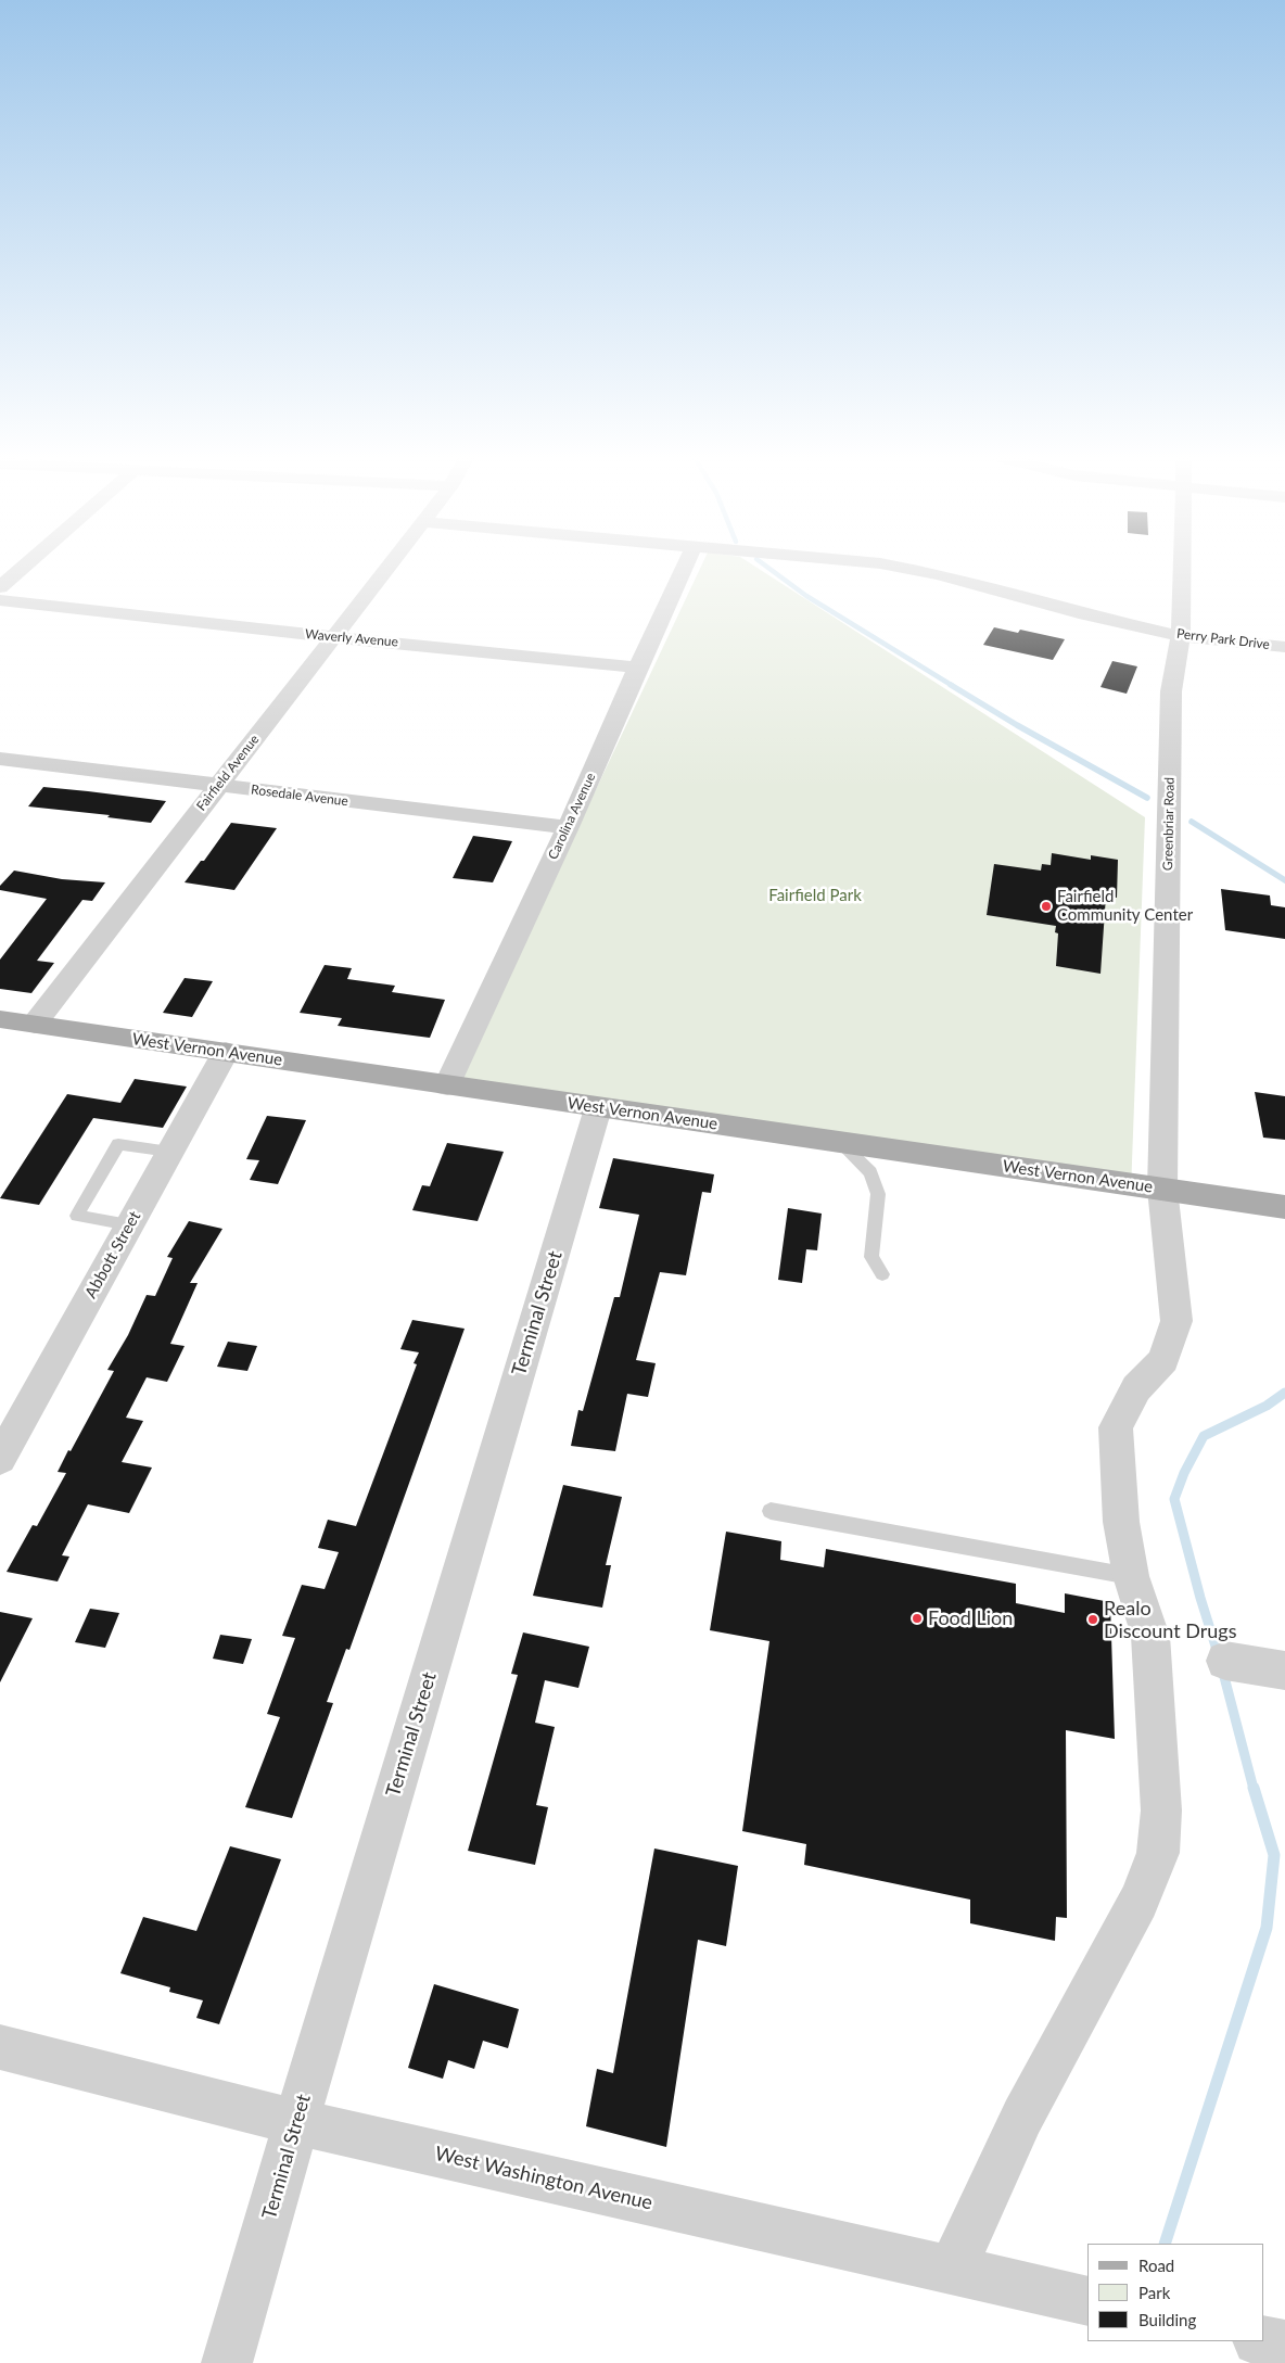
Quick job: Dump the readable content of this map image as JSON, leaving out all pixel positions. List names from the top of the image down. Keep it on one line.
{"streets":{"main road":["West Vernon Avenue"],"street":["Waverly Avenue","Perry Park Drive","Fairfield Avenue","Rosedale Avenue","Carolina Avenue","Greenbriar Road","Abbott Street","Terminal Street","West Washington Avenue"]},"crossings":[["Waverly Avenue","Fairfield Avenue"],["Waverly Avenue","Carolina Avenue"],["Perry Park Drive","Greenbriar Road"],["Fairfield Avenue","Rosedale Avenue"],["Fairfield Avenue","West Vernon Avenue"],["Rosedale Avenue","Carolina Avenue"],["Carolina Avenue","West Vernon Avenue"],["Greenbriar Road","West Vernon Avenue"],["Greenbriar Road","West Washington Avenue"],["West Vernon Avenue","Abbott Street"],["West Vernon Avenue","Terminal Street"],["Terminal Street","West Washington Avenue"]],"parks":["Fairfield Park"],"places":["Fairfield Community Center","Food Lion","Realo Discount Drugs"],"legend":["Road","Park","Building"]}
